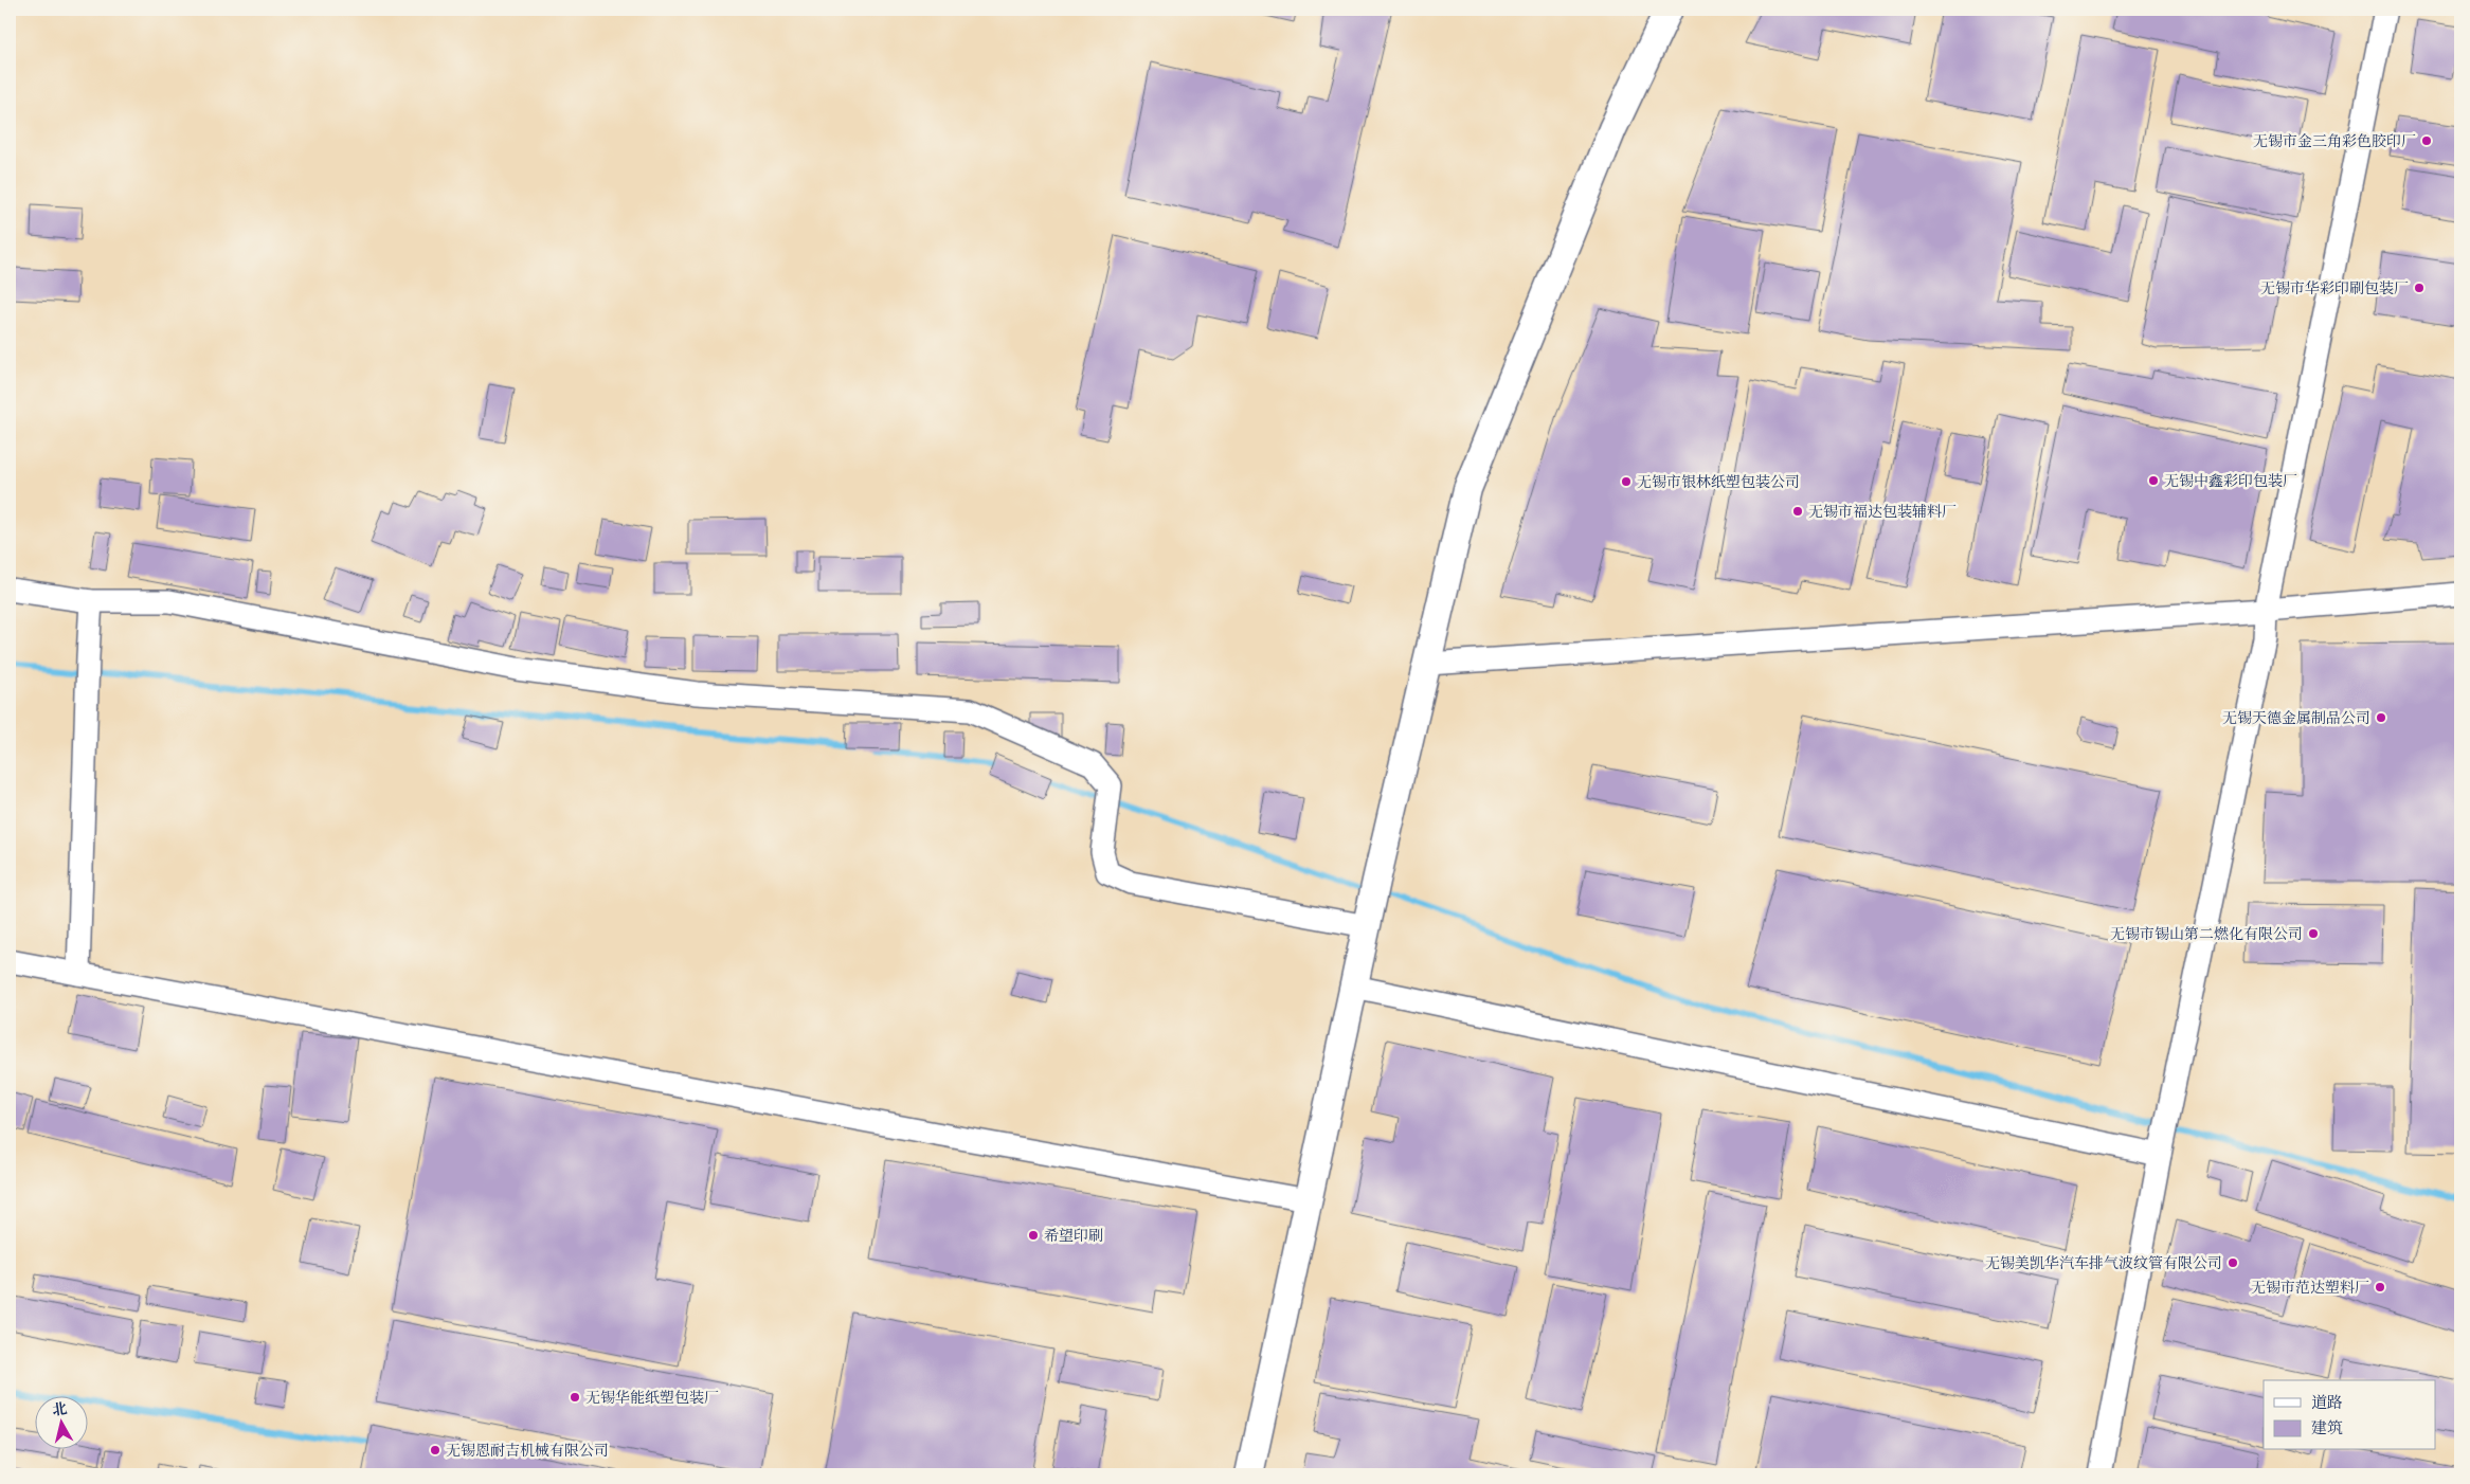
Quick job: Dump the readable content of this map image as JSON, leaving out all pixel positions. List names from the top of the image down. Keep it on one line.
{"places":["无锡市金三角彩色胶印厂","无锡市华彩印刷包装厂","无锡中鑫彩印包装厂","无锡市银林纸塑包装公司","无锡市福达包装辅料厂","无锡天德金属制品公司","无锡市锡山第二燃化有限公司","希望印刷","无锡美凯华汽车排气波纹管有限公司","无锡市范达塑料厂","无锡华能纸塑包装厂","无锡恩耐吉机械有限公司"],"legend":["道路","建筑"],"north":"top"}
